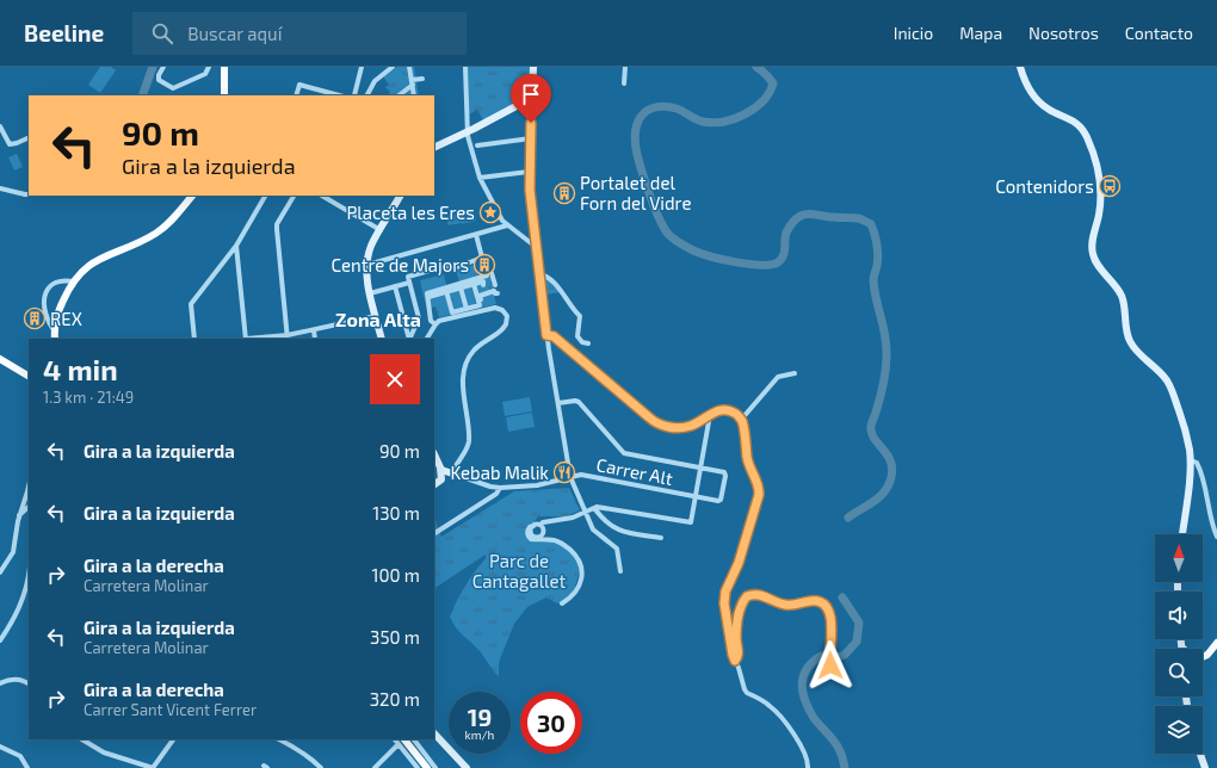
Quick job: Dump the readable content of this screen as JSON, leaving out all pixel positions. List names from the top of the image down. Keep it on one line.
{"streets":{"street":["Carrer Alt"]},"districts":["Zona Alta"],"parks":["Parc de Cantagallet"],"places":{"bus stop":["Contenidors"],"building":["Portalet del Forn del Vidre","Centre de Majors","REX"],"place":["Placeta les Eres"],"restaurant":["Kebab Malik"]},"north":"top","page":{"header":"Beeline","search":"Buscar aquí","nav":["Inicio","Mapa","Nosotros","Contacto"],"turn":["90 m","Gira a la izquierda"],"heading":["4 min","1.3 km · 21:49"],"list":[{"name":"Gira a la izquierda","value":"90 m"},{"name":"Gira a la izquierda","value":"130 m"},{"name":"Gira a la derecha","note":"Carretera Molinar","value":"100 m"},{"name":"Gira a la izquierda","note":"Carretera Molinar","value":"350 m"},{"name":"Gira a la derecha","note":"Carrer Sant Vicent Ferrer","value":"320 m"}],"speed":"19 km/h","limit":"30"}}
